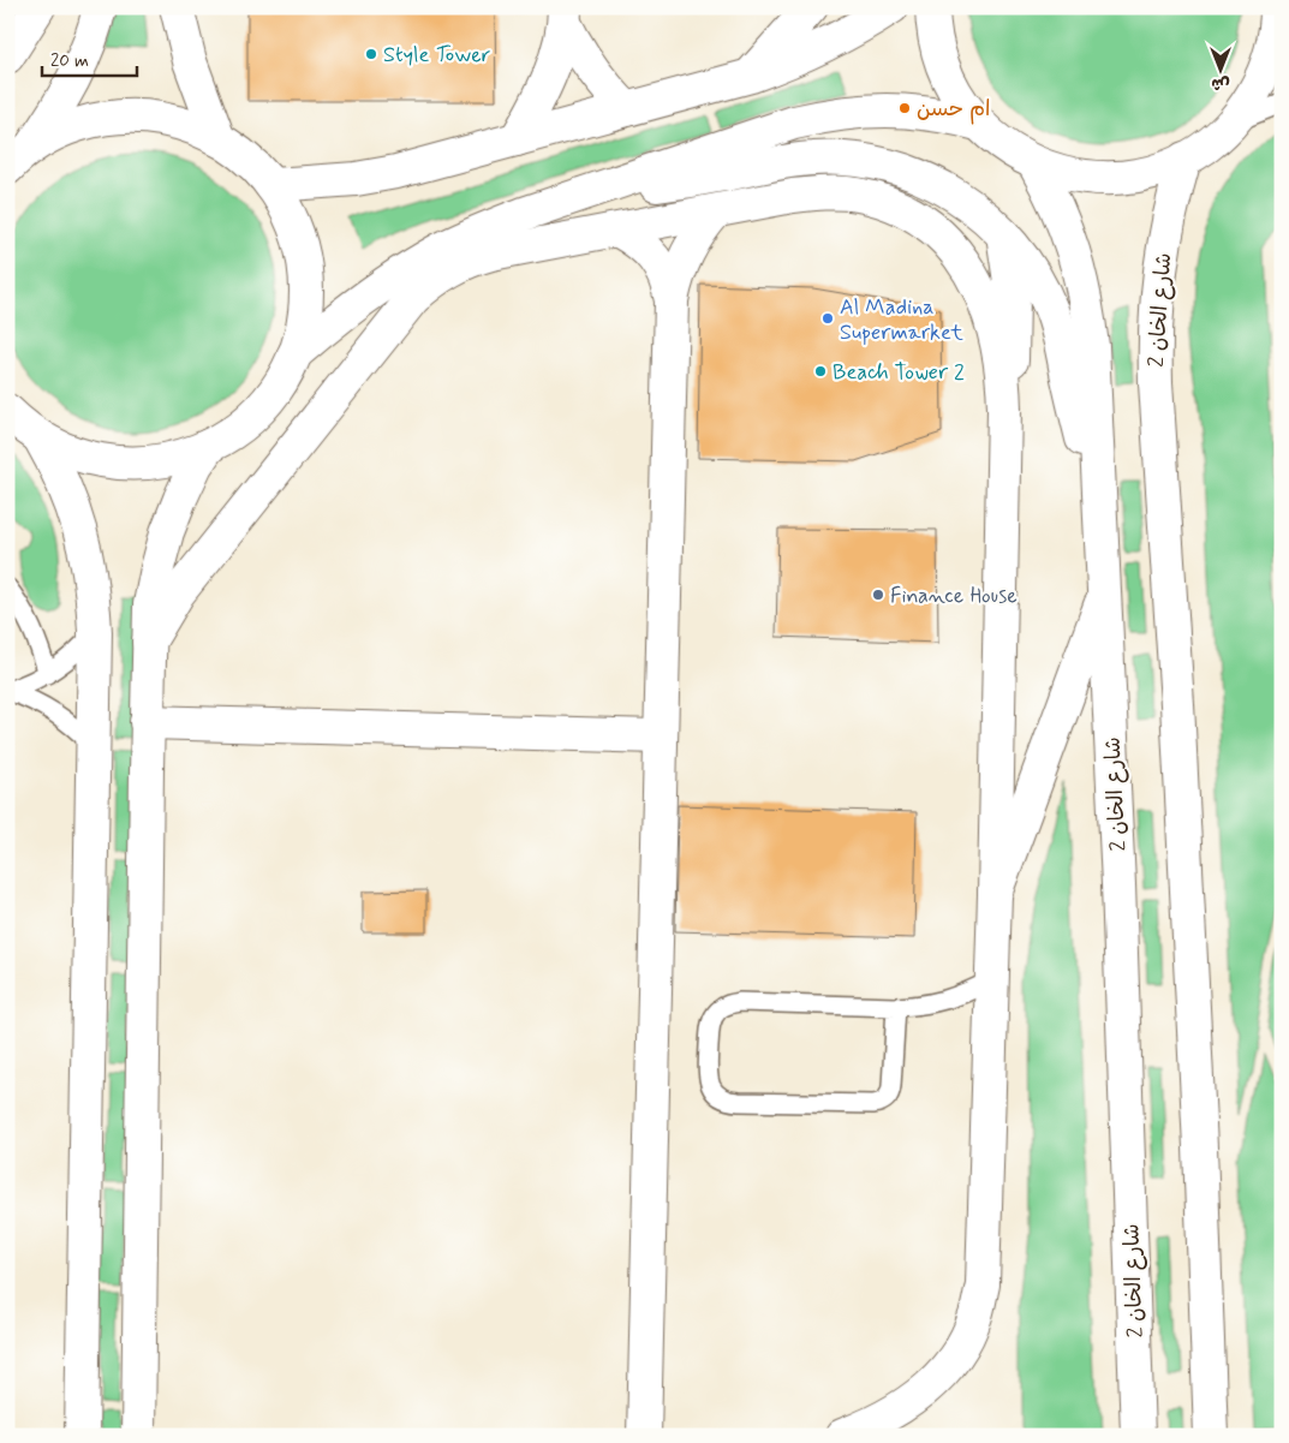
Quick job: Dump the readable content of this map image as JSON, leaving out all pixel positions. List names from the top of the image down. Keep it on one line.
{"streets":{"main road":["شارع الخان 2"]},"places":["Style Tower","ام حسن","Al Madina Supermarket","Beach Tower 2","Finance House"],"scale_bar":"20 m","north":"bottom"}
